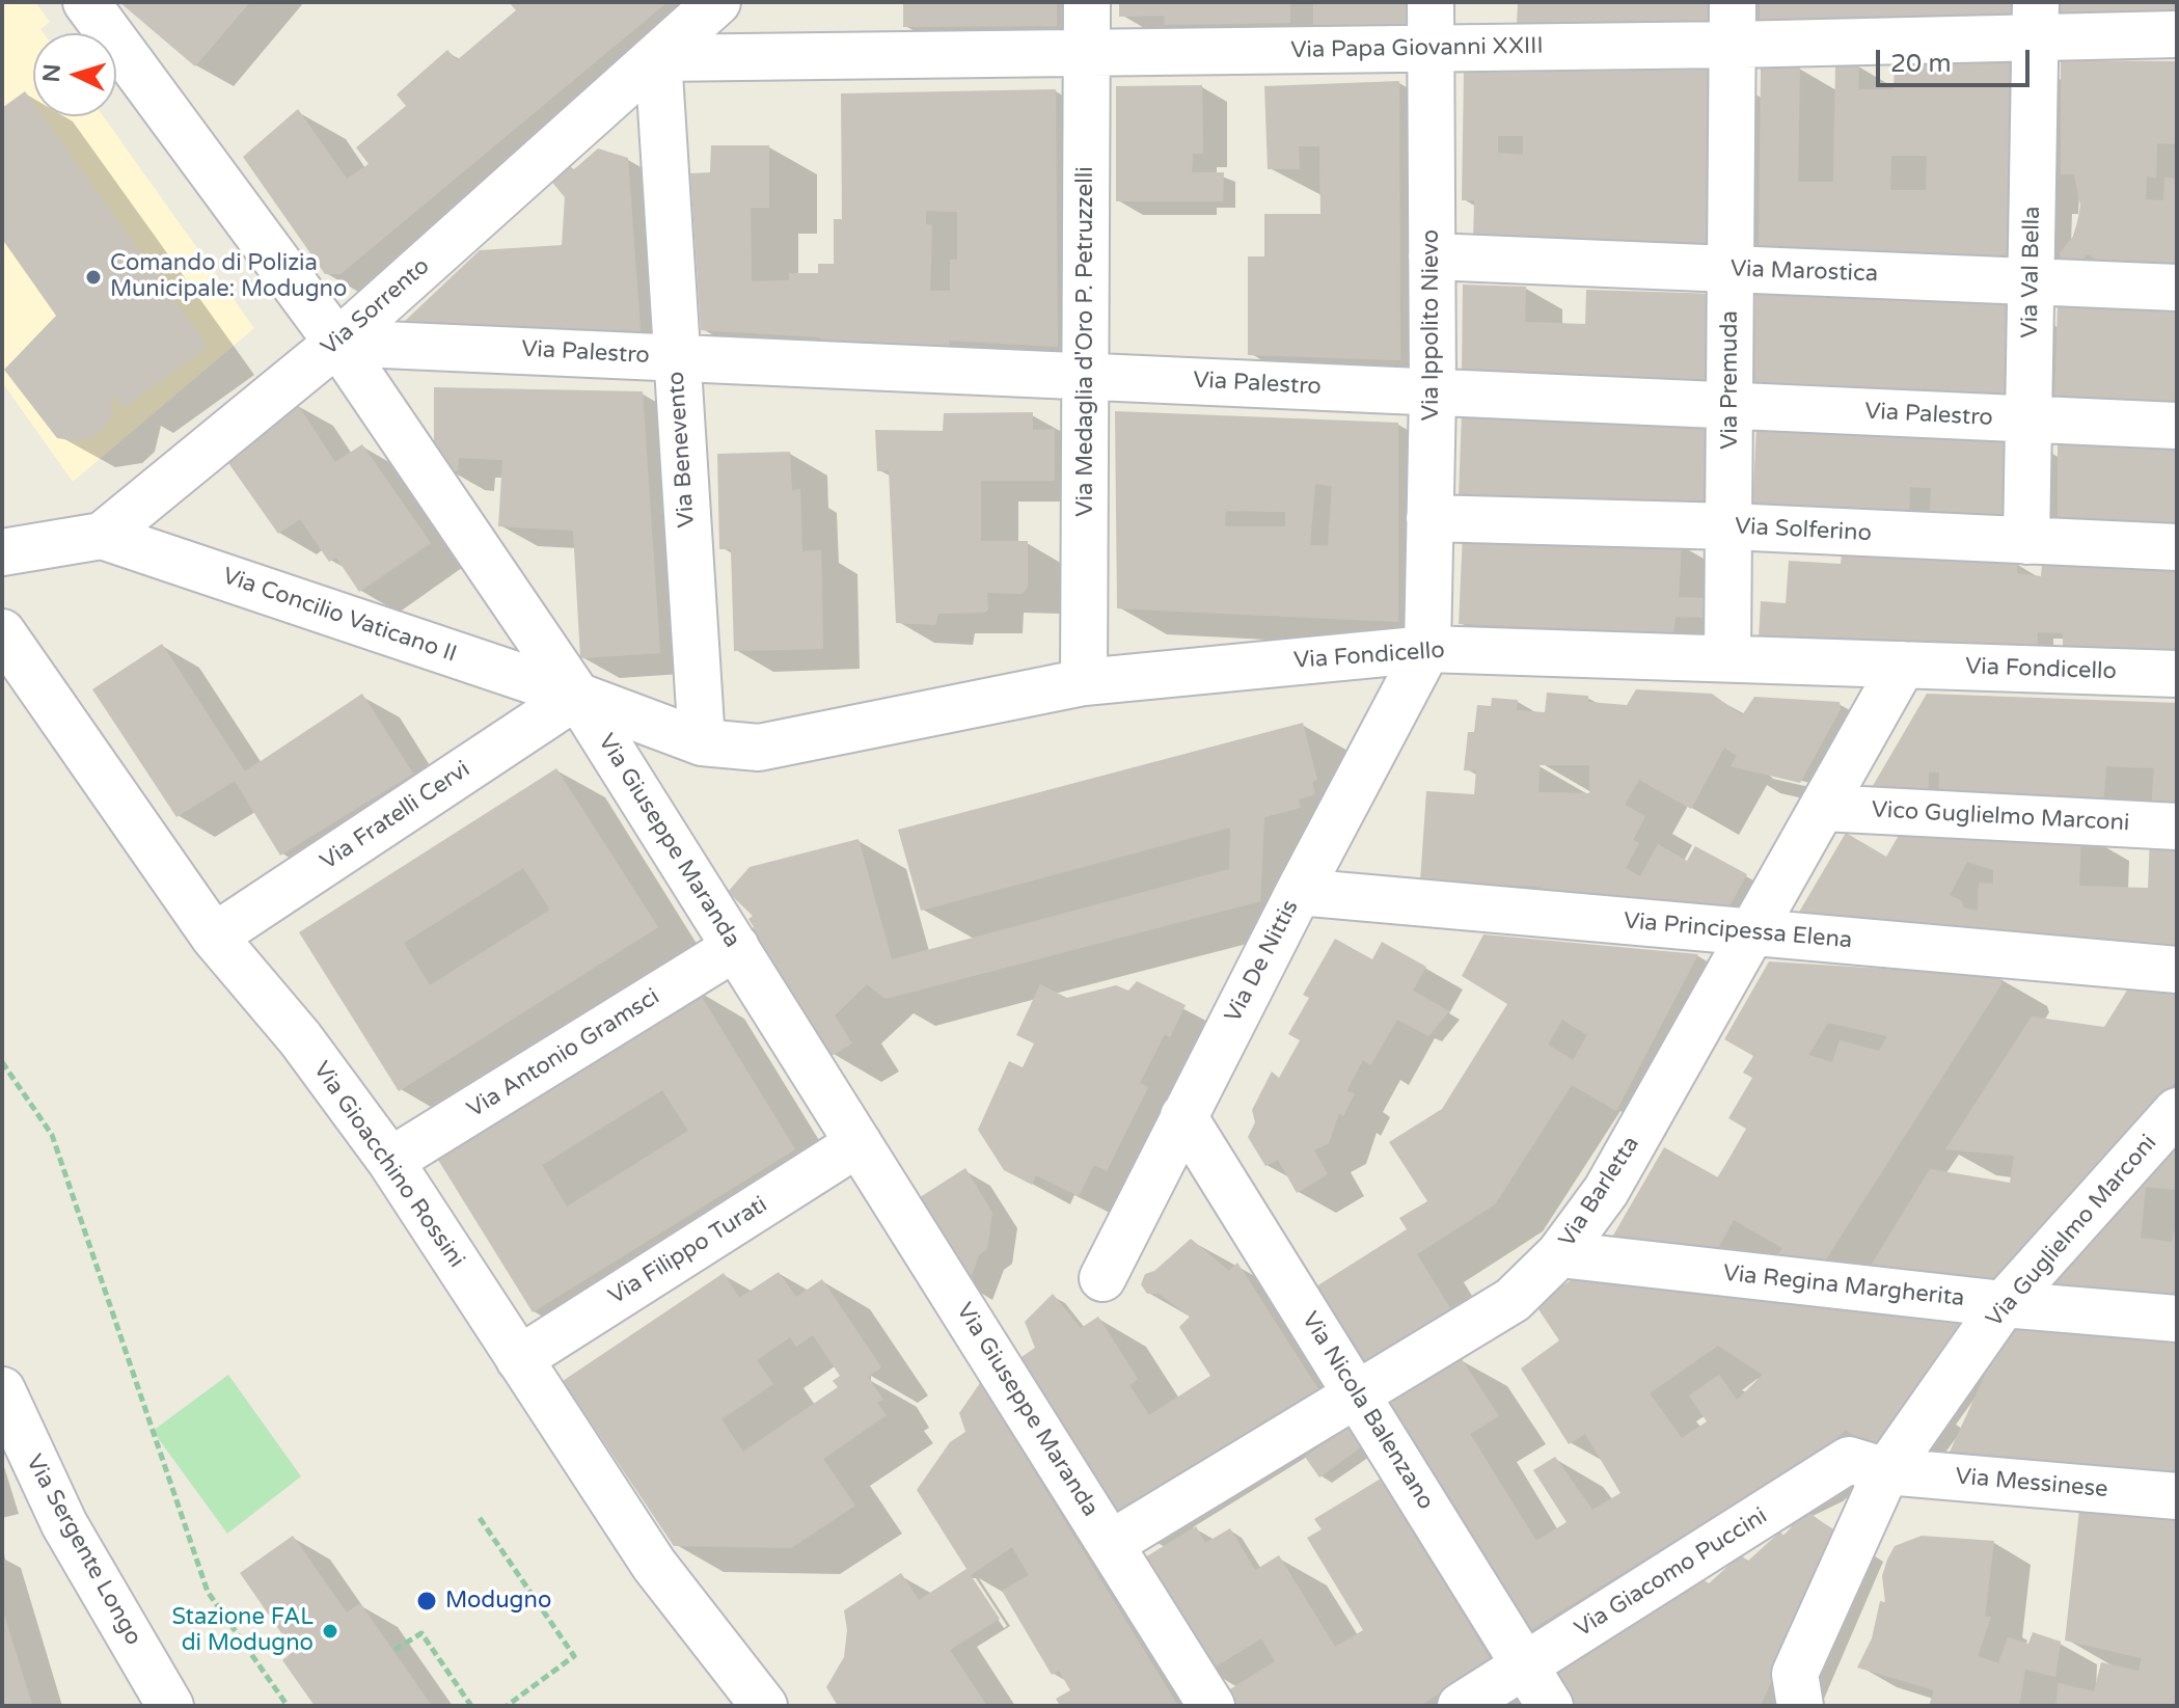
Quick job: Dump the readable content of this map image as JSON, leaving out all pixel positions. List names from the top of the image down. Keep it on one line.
{"streets":{"street":["Via Papa Giovanni XXIII","Via Marostica","Via Val Bella","Via Sorrento","Via Ippolito Nievo","Via Medaglia d'Oro P. Petruzzelli","Via Palestro","Via Premuda","Via Benevento","Via Solferino","Via Concilio Vaticano II","Via Fondicello","Via Fratelli Cervi","Vico Guglielmo Marconi","Via Giuseppe Maranda","Via Principessa Elena","Via De Nittis","Via Antonio Gramsci","Via Gioacchino Rossini","Via Barletta","Via Guglielmo Marconi","Via Filippo Turati","Via Regina Margherita","Via Nicola Balenzano","Via Messinese","Via Sergente Longo","Via Giacomo Puccini"]},"crossings":[["Via Papa Giovanni XXIII","Via Val Bella"],["Via Papa Giovanni XXIII","Via Sorrento"],["Via Papa Giovanni XXIII","Via Ippolito Nievo"],["Via Papa Giovanni XXIII","Via Medaglia d'Oro P. Petruzzelli"],["Via Papa Giovanni XXIII","Via Premuda"],["Via Papa Giovanni XXIII","Via Benevento"],["Via Marostica","Via Val Bella"],["Via Marostica","Via Ippolito Nievo"],["Via Marostica","Via Premuda"],["Via Val Bella","Via Palestro"],["Via Val Bella","Via Solferino"],["Via Sorrento","Via Palestro"],["Via Sorrento","Via Benevento"],["Via Sorrento","Via Concilio Vaticano II"],["Via Sorrento","Via Giuseppe Maranda"],["Via Ippolito Nievo","Via Palestro"],["Via Ippolito Nievo","Via Solferino"],["Via Ippolito Nievo","Via Fondicello"],["Via Ippolito Nievo","Via De Nittis"],["Via Medaglia d'Oro P. Petruzzelli","Via Palestro"],["Via Medaglia d'Oro P. Petruzzelli","Via Fondicello"],["Via Palestro","Via Premuda"],["Via Palestro","Via Benevento"],["Via Palestro","Via Giuseppe Maranda"],["Via Premuda","Via Solferino"],["Via Premuda","Via Fondicello"],["Via Benevento","Via Fondicello"],["Via Concilio Vaticano II","Via Fondicello"],["Via Concilio Vaticano II","Via Fratelli Cervi"],["Via Concilio Vaticano II","Via Giuseppe Maranda"],["Via Fondicello","Via Fratelli Cervi"],["Via Fondicello","Via Giuseppe Maranda"],["Via Fondicello","Via De Nittis"],["Via Fondicello","Via Barletta"],["Via Fratelli Cervi","Via Giuseppe Maranda"],["Via Fratelli Cervi","Via Gioacchino Rossini"],["Vico Guglielmo Marconi","Via Barletta"],["Via Giuseppe Maranda","Via Antonio Gramsci"],["Via Giuseppe Maranda","Via Barletta"],["Via Giuseppe Maranda","Via Filippo Turati"],["Via Principessa Elena","Via De Nittis"],["Via Principessa Elena","Via Barletta"],["Via De Nittis","Via Nicola Balenzano"],["Via Antonio Gramsci","Via Gioacchino Rossini"],["Via Gioacchino Rossini","Via Filippo Turati"],["Via Barletta","Via Regina Margherita"],["Via Barletta","Via Nicola Balenzano"],["Via Guglielmo Marconi","Via Regina Margherita"],["Via Guglielmo Marconi","Via Messinese"],["Via Guglielmo Marconi","Via Giacomo Puccini"],["Via Nicola Balenzano","Via Giacomo Puccini"],["Via Messinese","Via Giacomo Puccini"]],"places":["Comando di Polizia Municipale: Modugno","Modugno","Stazione FAL di Modugno"],"scale_bar":"20 m","north":"left"}
